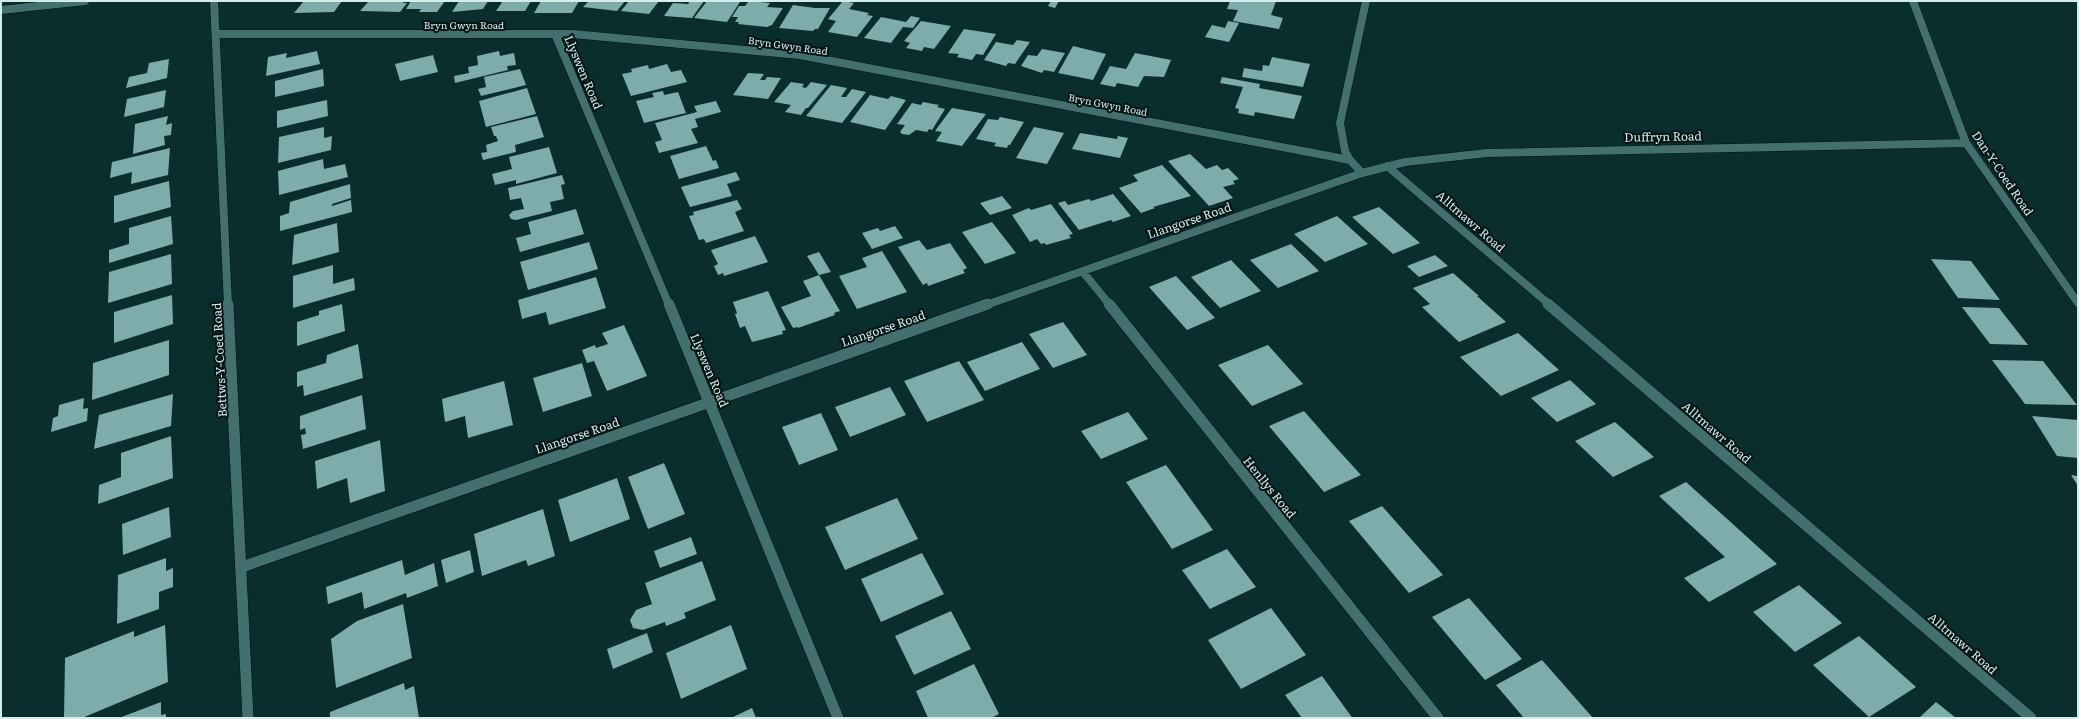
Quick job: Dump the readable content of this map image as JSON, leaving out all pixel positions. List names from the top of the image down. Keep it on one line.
{"streets":{"street":["Bryn Gwyn Road","Llyswen Road","Duffryn Road","Dan-Y-Coed Road","Llangorse Road","Alltmawr Road","Bettws-Y-Coed Road","Henllys Road"]},"crossings":[["Bryn Gwyn Road","Llyswen Road"],["Bryn Gwyn Road","Bettws-Y-Coed Road"],["Llyswen Road","Llangorse Road"],["Duffryn Road","Dan-Y-Coed Road"],["Duffryn Road","Llangorse Road"],["Duffryn Road","Alltmawr Road"],["Llangorse Road","Bettws-Y-Coed Road"],["Llangorse Road","Henllys Road"]]}
